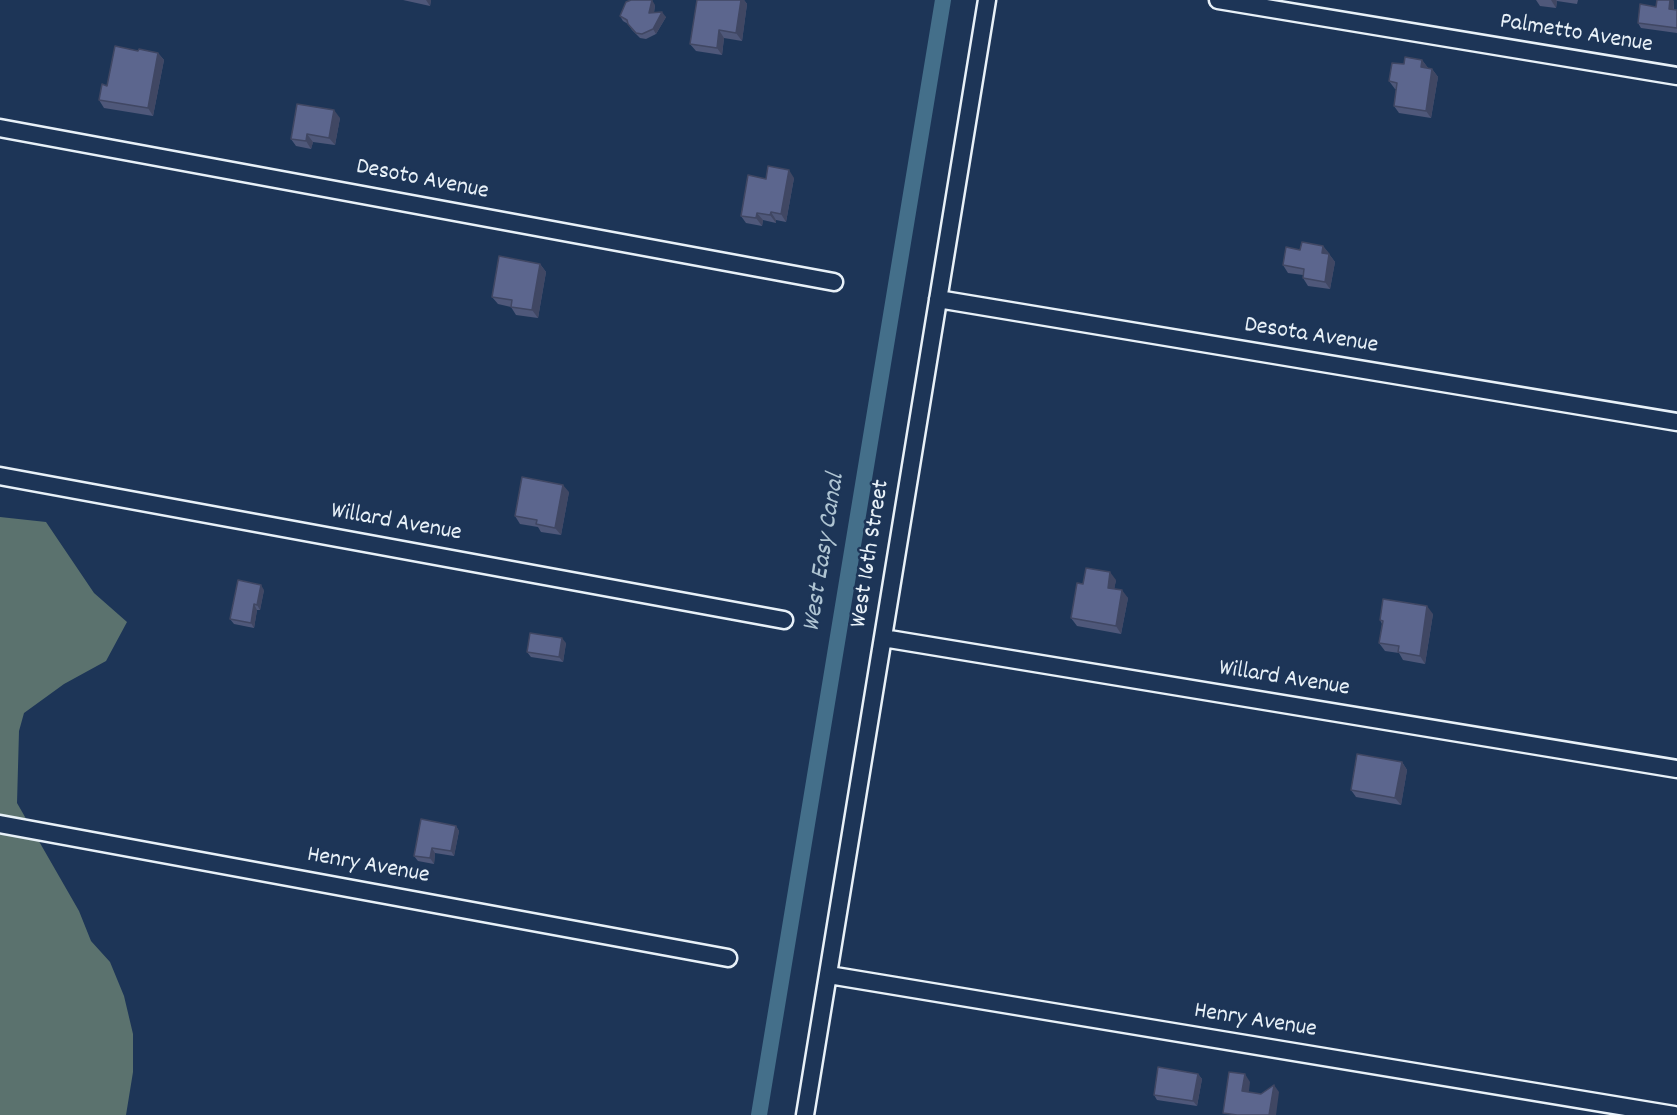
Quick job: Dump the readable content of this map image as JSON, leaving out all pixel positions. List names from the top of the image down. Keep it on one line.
{"streets":{"street":["Palmetto Avenue","Desoto Avenue","Desota Avenue","Willard Avenue","West 16th Street","Henry Avenue"]},"crossings":[["Desota Avenue","West 16th Street"],["Willard Avenue","West 16th Street"],["West 16th Street","Henry Avenue"]],"water":["West Easy Canal"]}
